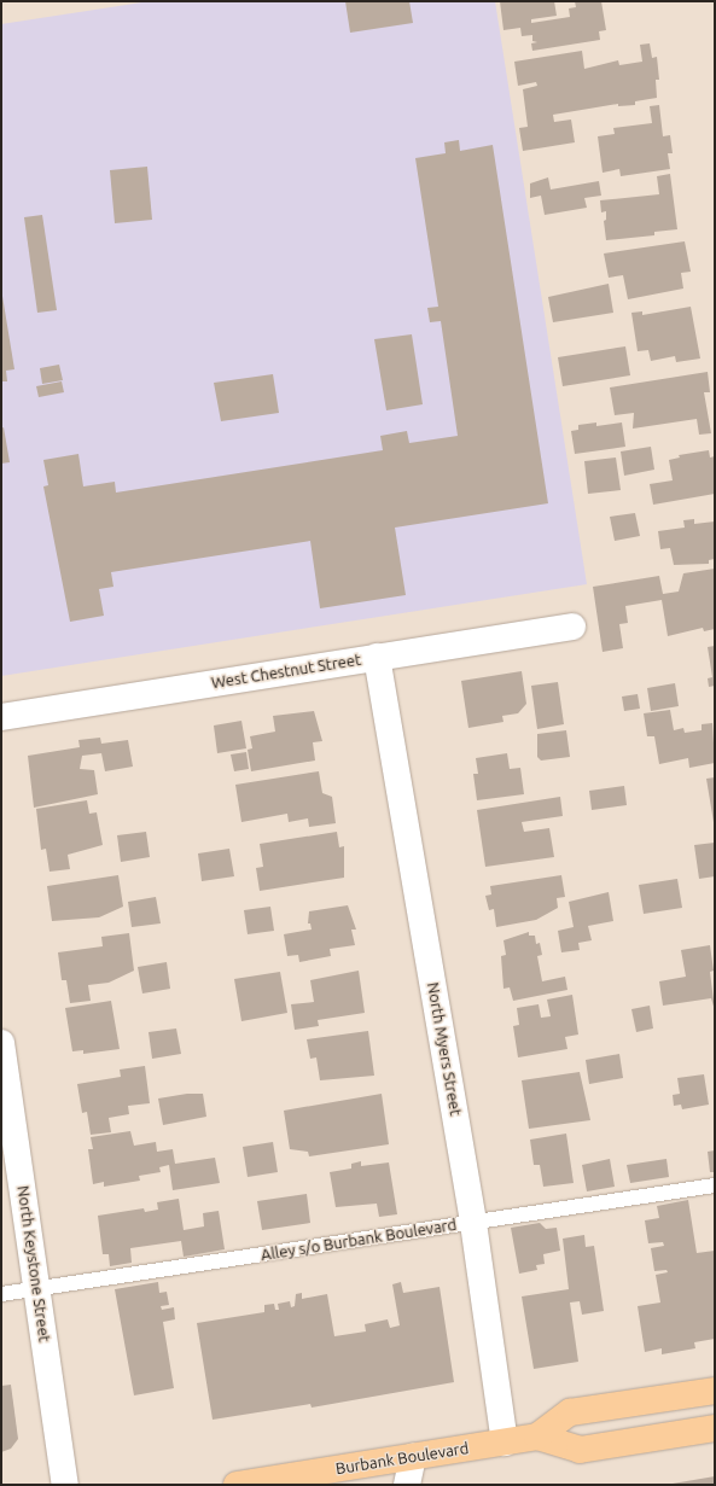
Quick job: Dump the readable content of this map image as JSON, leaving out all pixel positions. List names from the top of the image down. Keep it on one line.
{"streets":{"main road":["Burbank Boulevard"],"street":["West Chestnut Street","North Myers Street","North Keystone Street"],"lane":["Alley s/o Burbank Boulevard"]},"crossings":[["West Chestnut Street","North Myers Street"],["North Myers Street","Alley s/o Burbank Boulevard"],["North Myers Street","Burbank Boulevard"],["Alley s/o Burbank Boulevard","North Keystone Street"]]}
